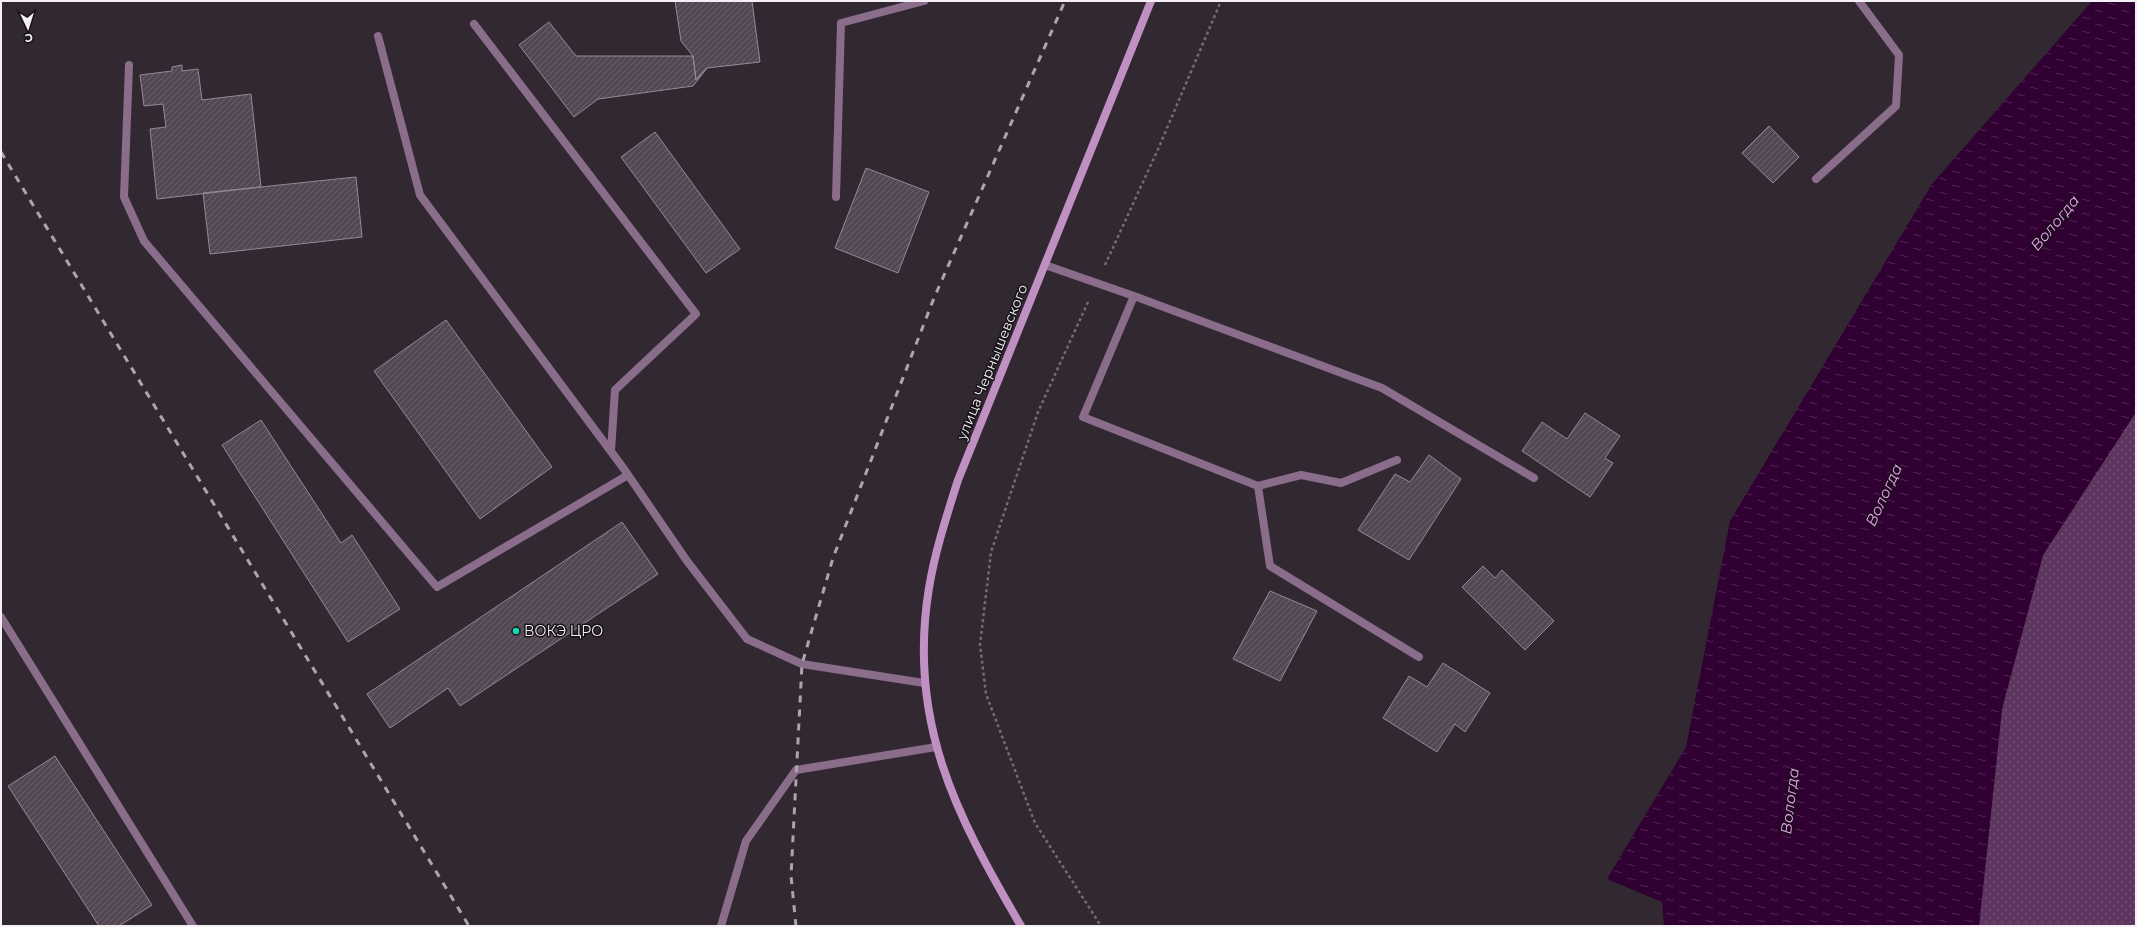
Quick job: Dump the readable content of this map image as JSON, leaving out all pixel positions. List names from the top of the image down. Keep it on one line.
{"streets":{"main road":["улица Чернышевского"]},"water":["Вологда"],"places":["ВОКЭ ЦРО"],"north":"bottom"}
